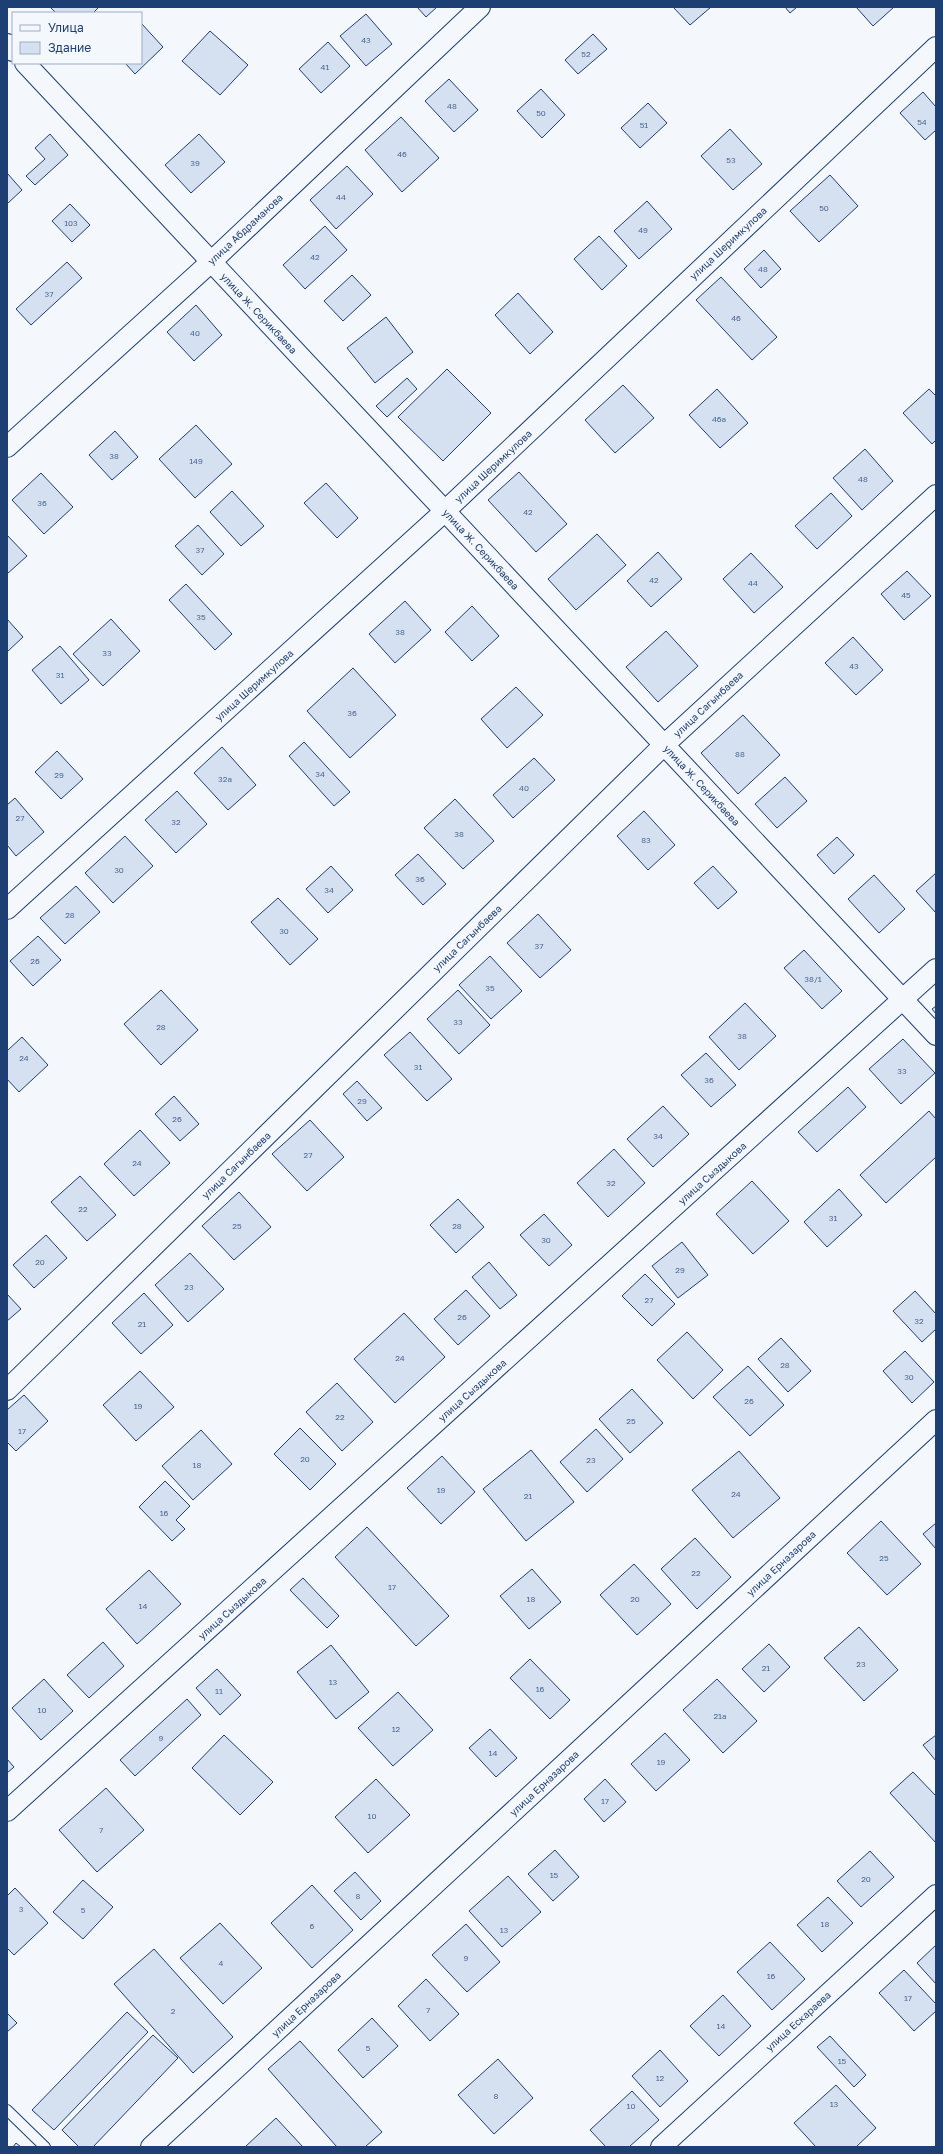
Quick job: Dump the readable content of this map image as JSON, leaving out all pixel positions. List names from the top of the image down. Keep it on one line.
{"streets":{"street":["улица Абдраманова","улица Шеримкулова","улица Ж. Серикбаева","улица Сагынбаева","улица Сыздыкова","улица Ерназарова","улица Ескараева"]},"crossings":[["улица Абдраманова","улица Ж. Серикбаева"],["улица Шеримкулова","улица Ж. Серикбаева"],["улица Ж. Серикбаева","улица Сагынбаева"],["улица Ж. Серикбаева","улица Сыздыкова"]],"house_numbers":["43","52","41","48","50","54","51","46","53","39","44","50","103","49","42","48","37","46","40","46а","38","149","48","36","42","37","42","44","45","35","38","33","43","31","36","88","34","29","32а","40","27","32","38","83","30","36","34","28","30","37","26","38/1","35","33","28","38","24","31","33","36","29","26","34","27","24","32","22","31","25","28","30","20","29","23","27","26","32","21","24","28","30","26","19","22","25","17","20","23","18","19","24","21","16","25","22","17","18","20","14","23","21","13","16","11","10","21а","12","9","14","19","17","10","7","15","20","8","3","5","18","6","13","9","4","16","17","7","2","14","5","15","12","8","13","10"],"legend":["Улица","Здание"]}
